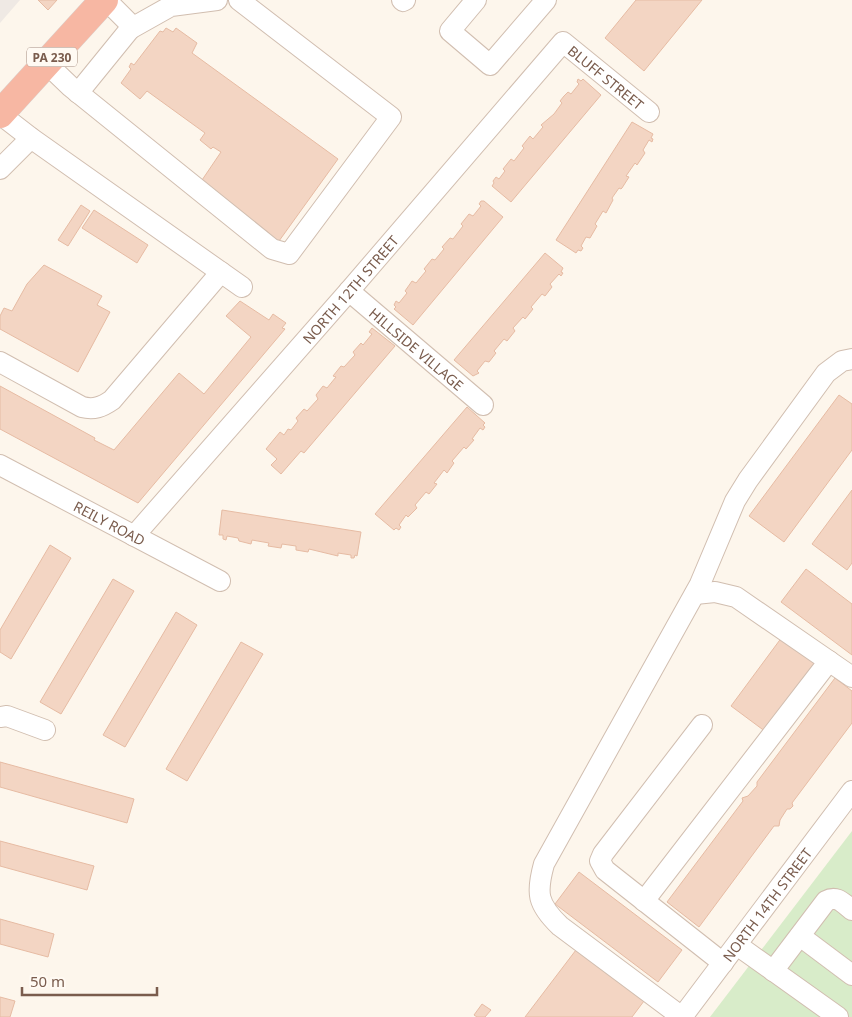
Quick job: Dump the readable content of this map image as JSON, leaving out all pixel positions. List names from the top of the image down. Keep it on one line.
{"streets":{"highway":["PA 230"],"street":["BLUFF STREET","NORTH 12TH STREET","HILLSIDE VILLAGE","REILY ROAD","NORTH 14TH STREET"]},"crossings":[["BLUFF STREET","NORTH 12TH STREET"],["NORTH 12TH STREET","HILLSIDE VILLAGE"],["NORTH 12TH STREET","REILY ROAD"]],"scale_bar":"50 m"}
